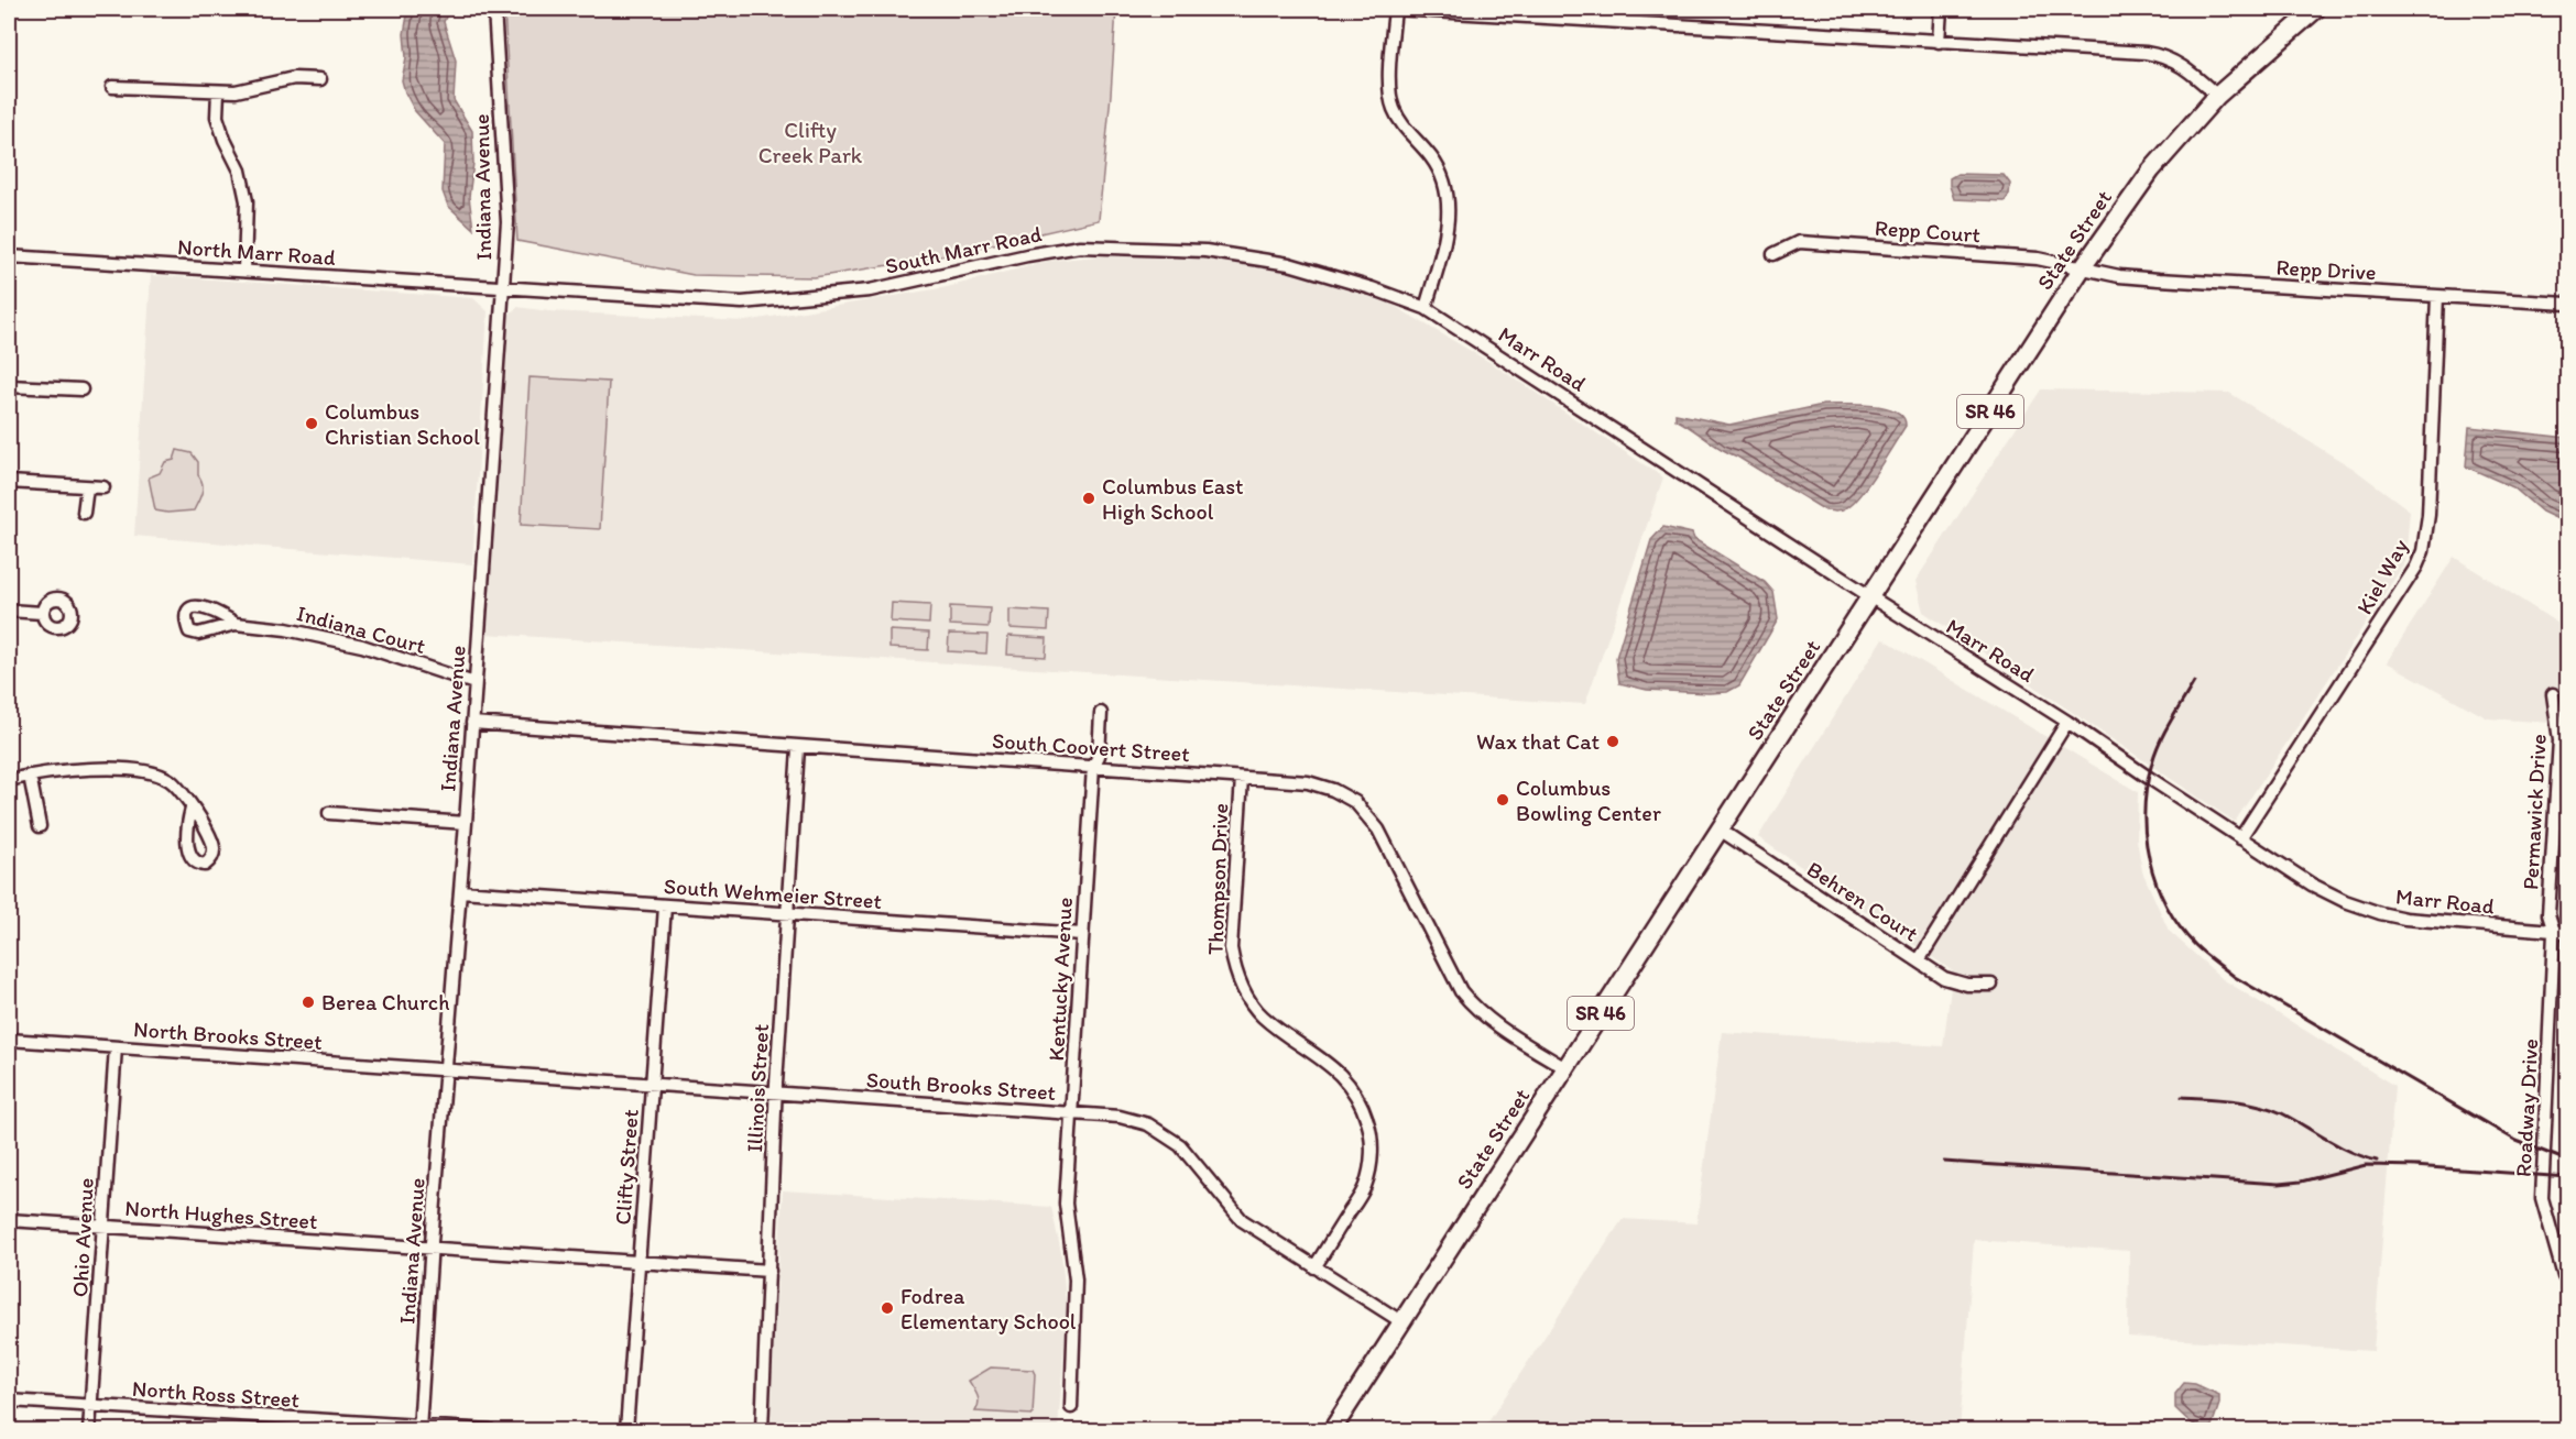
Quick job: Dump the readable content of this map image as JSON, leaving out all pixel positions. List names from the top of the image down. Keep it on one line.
{"streets":{"highway":["State Street","SR 46"],"street":["Indiana Avenue","Repp Court","South Marr Road","North Marr Road","Repp Drive","Marr Road","Kiel Way","Indiana Court","South Coovert Street","Permawick Drive","Thompson Drive","South Wehmeier Street","Behren Court","Kentucky Avenue","North Brooks Street","South Brooks Street","Illinois Street","Roadway Drive","Clifty Street","North Hughes Street","Ohio Avenue","North Ross Street"]},"crossings":[["Indiana Avenue","South Marr Road"],["Indiana Avenue","North Marr Road"],["Indiana Avenue","Indiana Court"],["Indiana Avenue","South Coovert Street"],["Indiana Avenue","South Wehmeier Street"],["Indiana Avenue","North Brooks Street"],["Indiana Avenue","South Brooks Street"],["Indiana Avenue","North Hughes Street"],["Indiana Avenue","North Ross Street"],["Repp Court","State Street"],["Repp Court","Repp Drive"],["State Street","Repp Drive"],["State Street","Marr Road"],["State Street","South Coovert Street"],["State Street","Behren Court"],["State Street","South Brooks Street"],["South Marr Road","North Marr Road"],["South Marr Road","Marr Road"],["Repp Drive","Kiel Way"],["Marr Road","Kiel Way"],["Marr Road","Permawick Drive"],["Marr Road","Roadway Drive"],["South Coovert Street","Thompson Drive"],["South Coovert Street","Kentucky Avenue"],["South Coovert Street","Illinois Street"],["Permawick Drive","Roadway Drive"],["Thompson Drive","South Brooks Street"],["South Wehmeier Street","Kentucky Avenue"],["South Wehmeier Street","Illinois Street"],["South Wehmeier Street","Clifty Street"],["Kentucky Avenue","South Brooks Street"],["North Brooks Street","South Brooks Street"],["North Brooks Street","Ohio Avenue"],["South Brooks Street","Illinois Street"],["South Brooks Street","Clifty Street"],["Illinois Street","North Hughes Street"],["Clifty Street","North Hughes Street"],["North Hughes Street","Ohio Avenue"],["Ohio Avenue","North Ross Street"]],"parks":["Clifty Creek Park"],"places":["Columbus Christian School","Columbus East High School","Wax that Cat","Columbus Bowling Center","Berea Church","Fodrea Elementary School"]}
